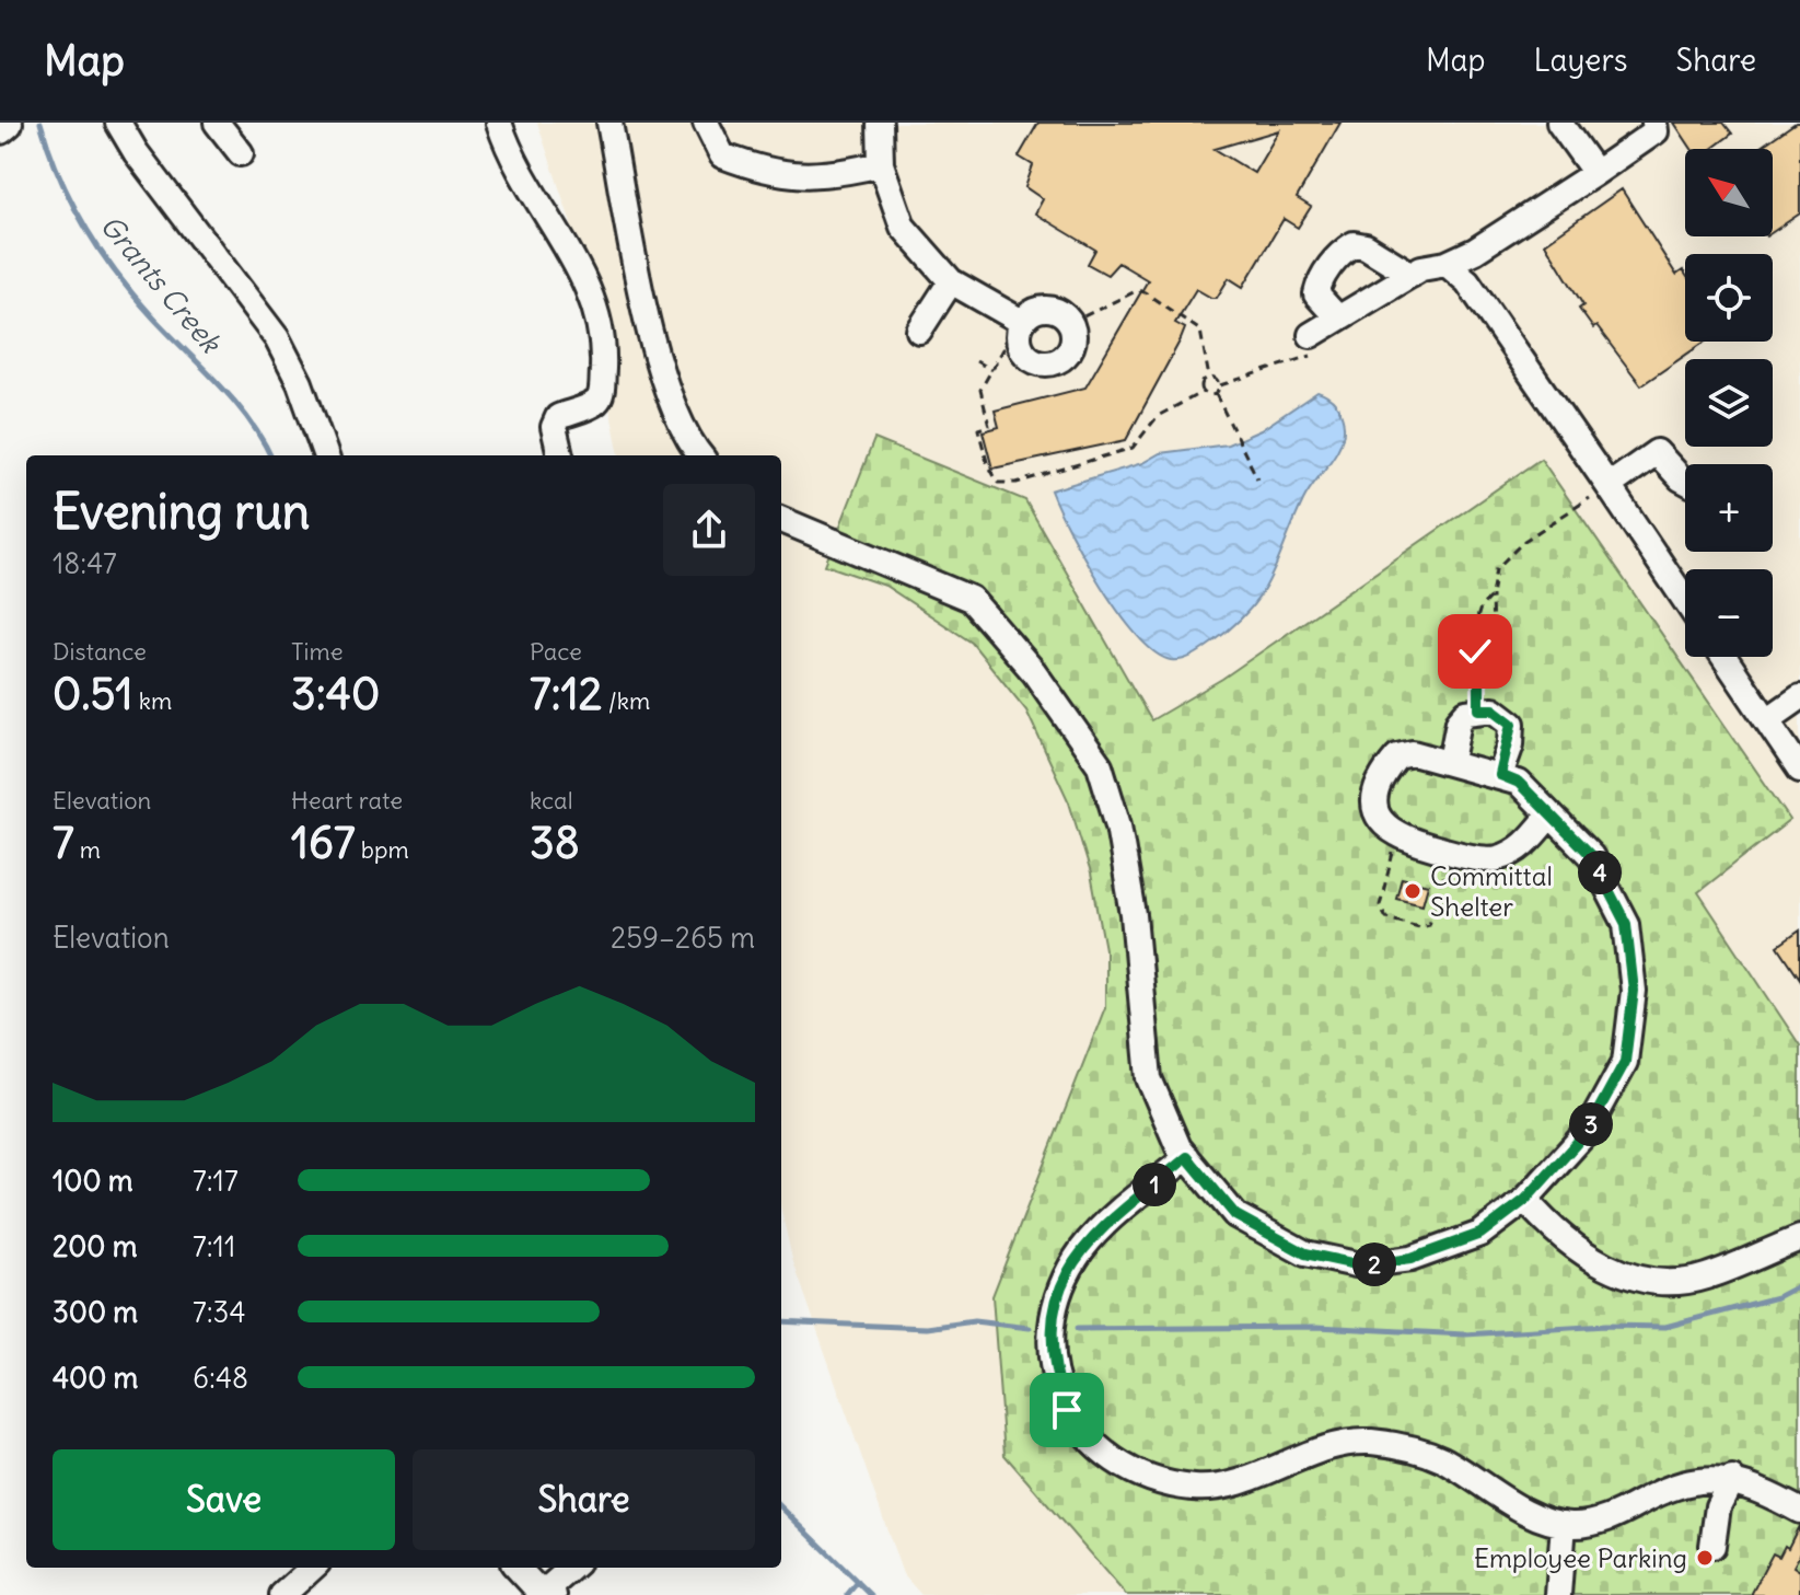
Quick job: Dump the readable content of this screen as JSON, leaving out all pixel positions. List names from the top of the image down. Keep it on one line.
{"water":["Grants Creek"],"places":["Committal Shelter","Employee Parking"],"north":"top left","page":{"header":"Map","nav":["Map","Layers","Share"],"map_buttons":["+","−"],"heading":["Evening run","18:47"],"stats":[["Distance","0.51 km"],["Time","3:40"],["Pace","7:12 /km"],["Elevation","7 m"],["Heart rate","167 bpm"],["kcal","38"]],"pins":["4","3","1","2"],"chart":["Elevation","259–265 m"],"list":[{"name":"100 m","note":"7:17"},{"name":"200 m","note":"7:11"},{"name":"300 m","note":"7:34"},{"name":"400 m","note":"6:48"}],"buttons":["Save","Share"]}}
